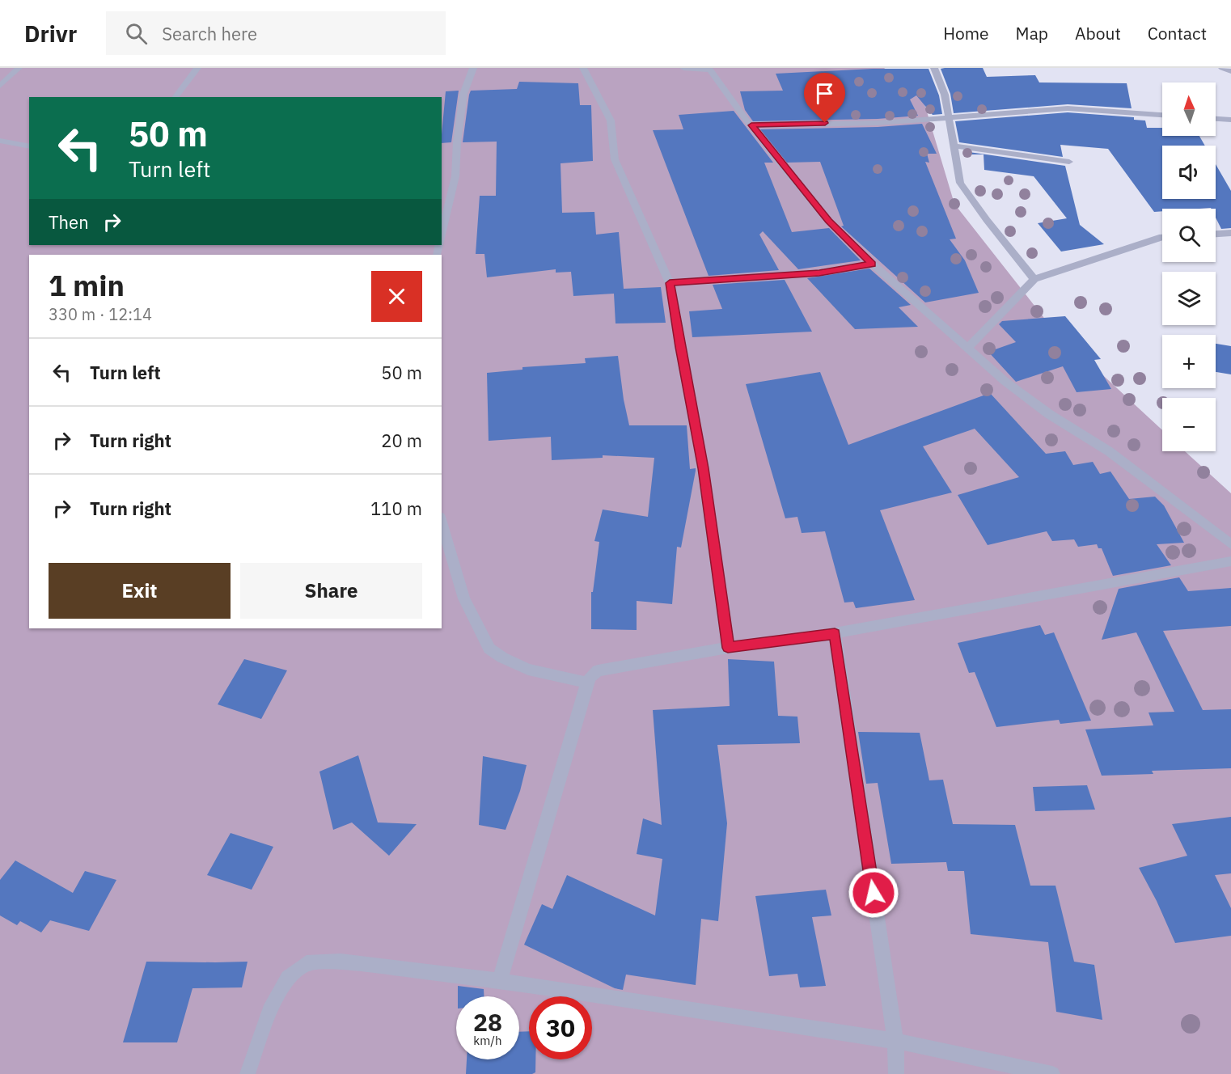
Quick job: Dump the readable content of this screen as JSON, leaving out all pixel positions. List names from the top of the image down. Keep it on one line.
{"north":"top","page":{"header":"Drivr","search":"Search here","nav":["Home","Map","About","Contact"],"map_buttons":["+","−"],"turn":["50 m","Turn left"],"then":"Then","heading":["1 min","330 m · 12:14"],"list":[{"name":"Turn left","value":"50 m"},{"name":"Turn right","value":"20 m"},{"name":"Turn right","value":"110 m"}],"buttons":["Exit","Share"],"speed":"28 km/h","limit":"30"}}
